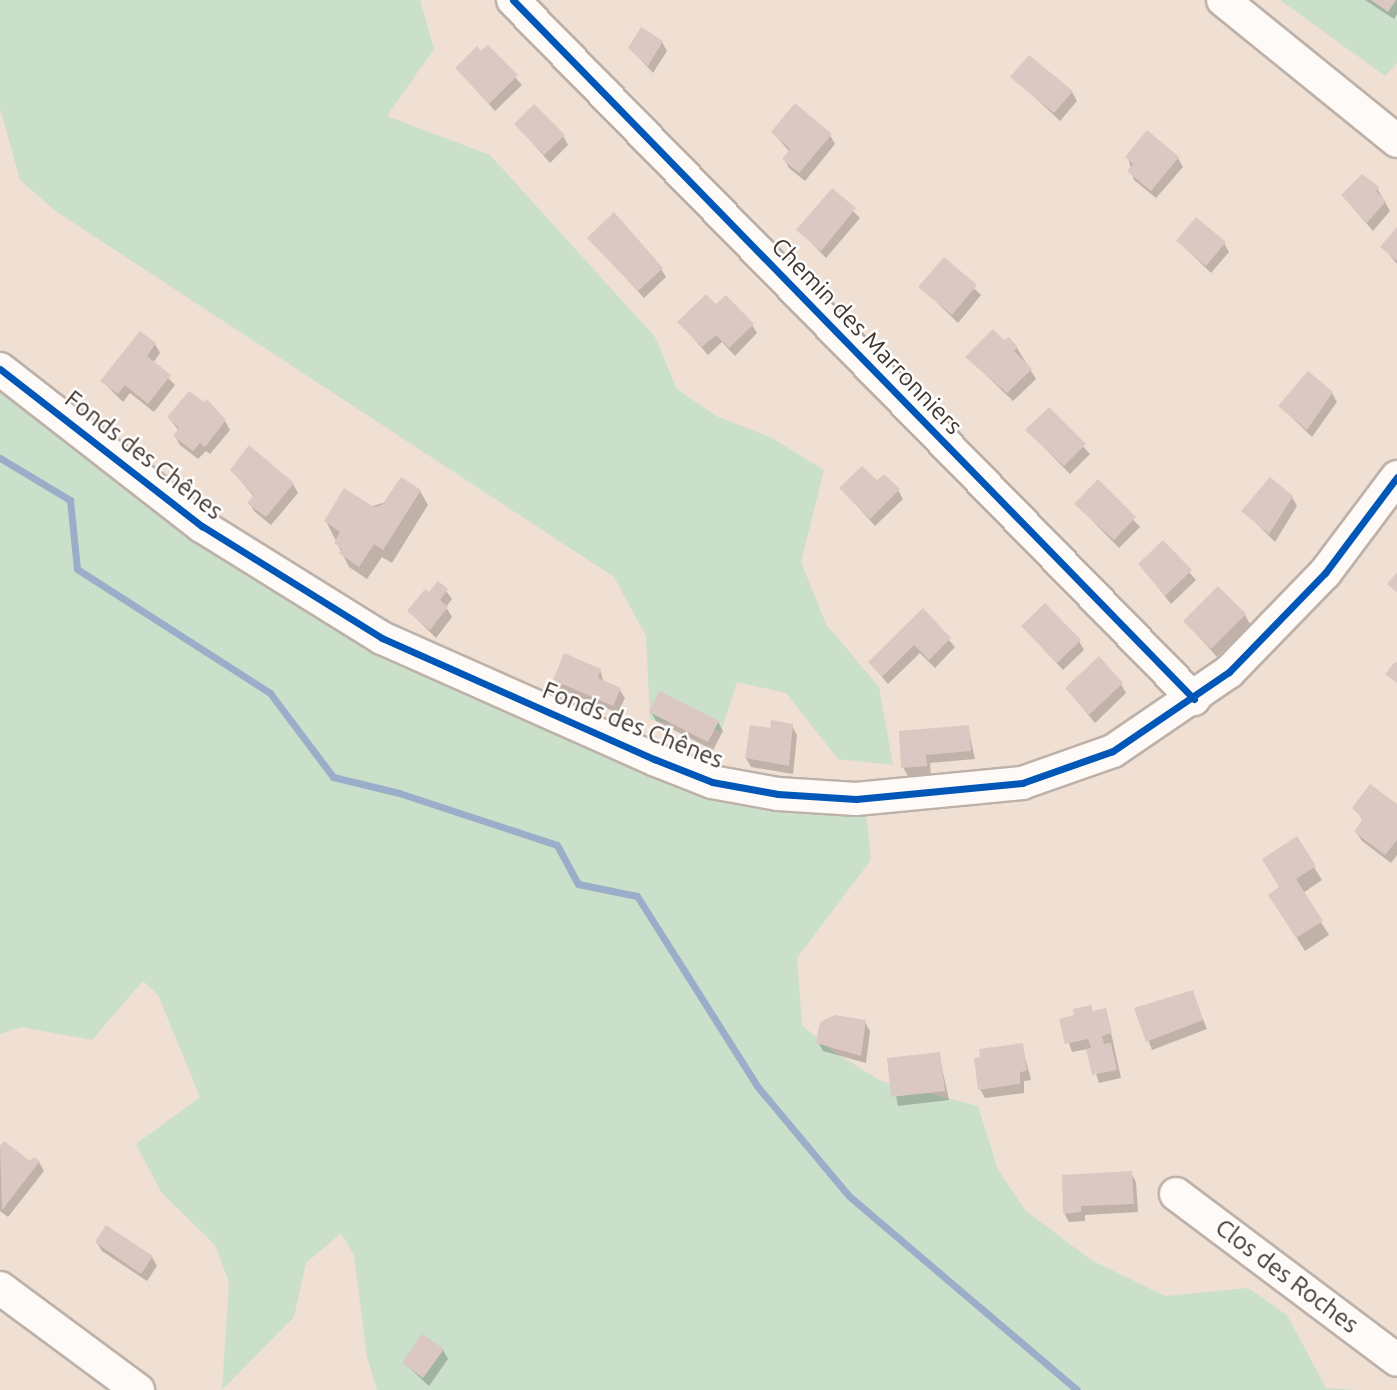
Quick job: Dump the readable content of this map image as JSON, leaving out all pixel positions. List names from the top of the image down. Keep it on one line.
{"streets":{"street":["Chemin des Marronniers","Fonds des Chênes","Clos des Roches"]},"crossings":[["Chemin des Marronniers","Fonds des Chênes"]]}
